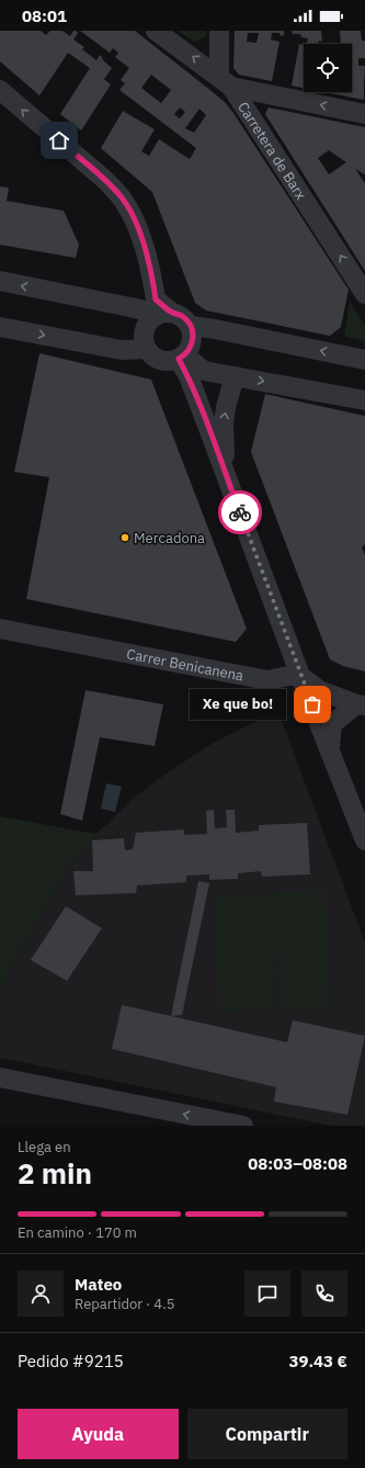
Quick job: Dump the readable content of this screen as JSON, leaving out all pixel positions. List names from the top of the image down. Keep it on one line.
{"streets":{"street":["Carretera de Barx","Carrer Benicanena"]},"places":["Mercadona","Xe que bo!"],"page":{"status":"08:01","bubble":"Xe que bo!","heading":["2 min","Llega en","08:03–08:08"],"panel":["Mateo","Repartidor · 4.5","Pedido #9215","39.43 €"],"bar":"En camino · 170 m","buttons":["Ayuda","Compartir"]}}
